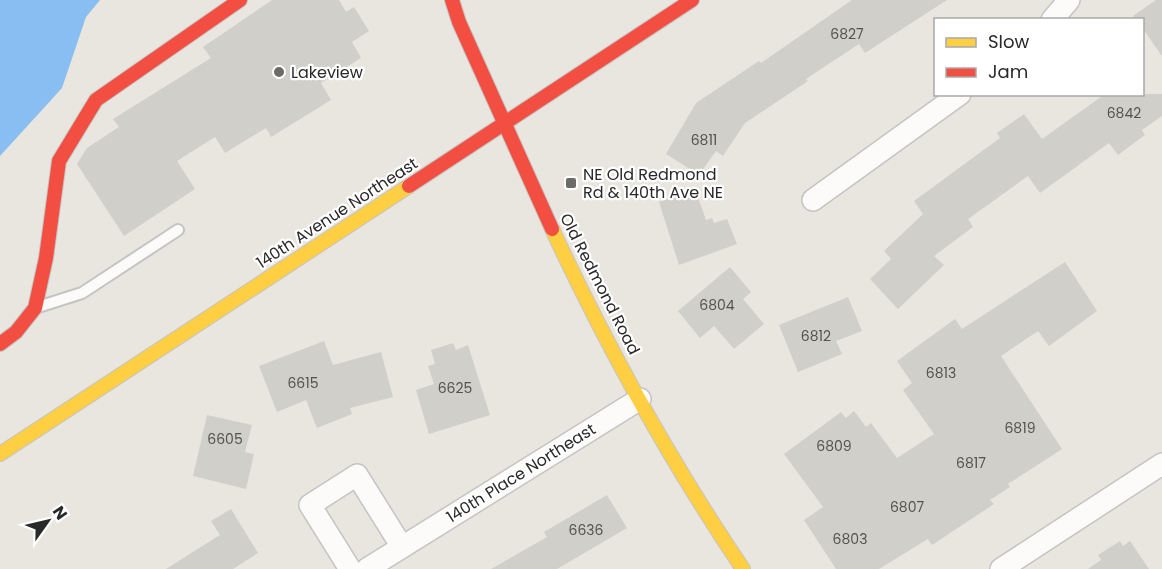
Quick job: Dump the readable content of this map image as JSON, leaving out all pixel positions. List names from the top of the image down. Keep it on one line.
{"streets":{"street":["140th Avenue Northeast","Old Redmond Road","140th Place Northeast"]},"crossings":[["140th Avenue Northeast","Old Redmond Road"],["Old Redmond Road","140th Place Northeast"]],"places":{"other":["Lakeview"],"transit":["NE Old Redmond Rd & 140th Ave NE"]},"house_numbers":["6827","6842","6811","6804","6812","6813","6615","6625","6819","6605","6809","6817","6807","6636","6803"],"legend":["Slow","Jam"],"north":"top right"}
